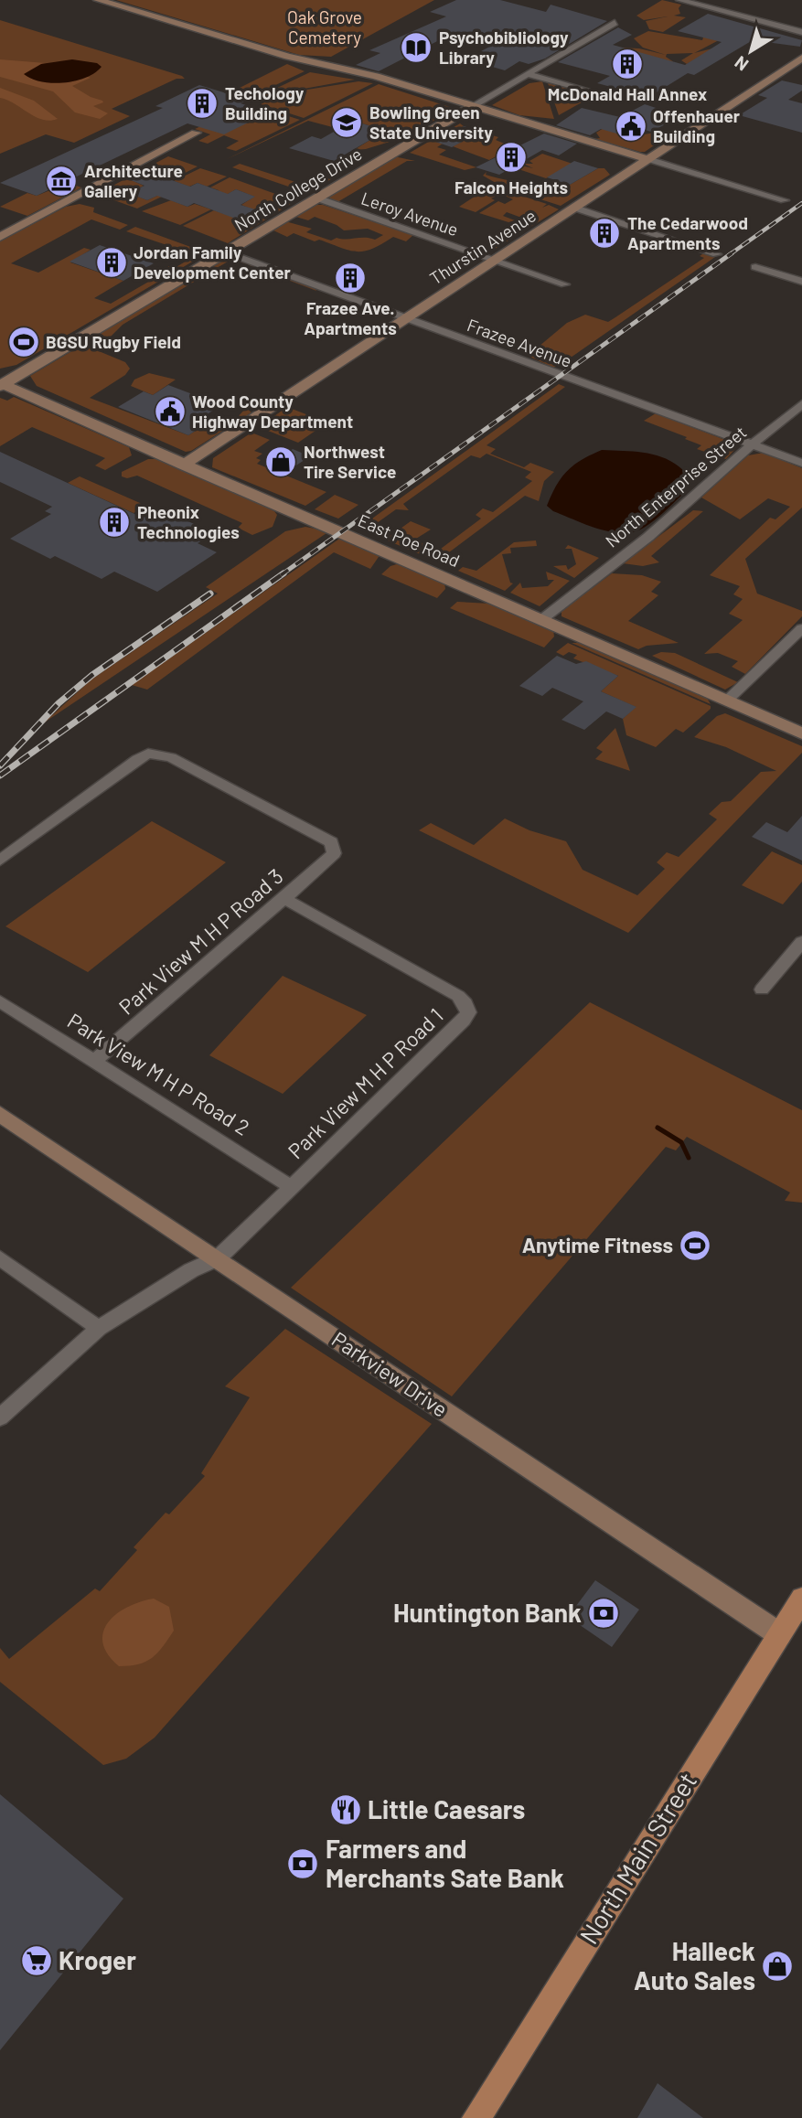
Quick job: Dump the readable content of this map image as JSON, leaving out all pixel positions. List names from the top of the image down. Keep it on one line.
{"streets":{"main road":["North Main Street"],"street":["North College Drive","Leroy Avenue","Thurstin Avenue","Frazee Avenue","North Enterprise Street","East Poe Road","Park View M H P Road 3","Park View M H P Road 2","Park View M H P Road 1","Parkview Drive"]},"crossings":[["North College Drive","Leroy Avenue"],["North College Drive","Frazee Avenue"],["North College Drive","East Poe Road"],["Leroy Avenue","Thurstin Avenue"],["Thurstin Avenue","Frazee Avenue"],["Thurstin Avenue","East Poe Road"],["Frazee Avenue","North Enterprise Street"],["North Enterprise Street","East Poe Road"],["Park View M H P Road 3","Park View M H P Road 2"],["Park View M H P Road 3","Park View M H P Road 1"],["Park View M H P Road 2","Park View M H P Road 1"],["Park View M H P Road 1","Parkview Drive"],["Parkview Drive","North Main Street"]],"parks":["Oak Grove Cemetery"],"places":{"library":["Psychobibliology Library"],"building":["McDonald Hall Annex","Techology Building","Falcon Heights","The Cedarwood Apartments","Jordan Family Development Center","Frazee Ave. Apartments","Pheonix Technologies"],"school or university":["Bowling Green State University"],"public building":["Offenhauer Building","Wood County Highway Department"],"museum":["Architecture Gallery"],"sports":["BGSU Rugby Field","Anytime Fitness"],"shop":["Northwest Tire Service","Halleck Auto Sales"],"bank":["Huntington Bank","Farmers and Merchants Sate Bank"],"restaurant":["Little Caesars"],"supermarket":["Kroger"]},"north":"bottom left"}
